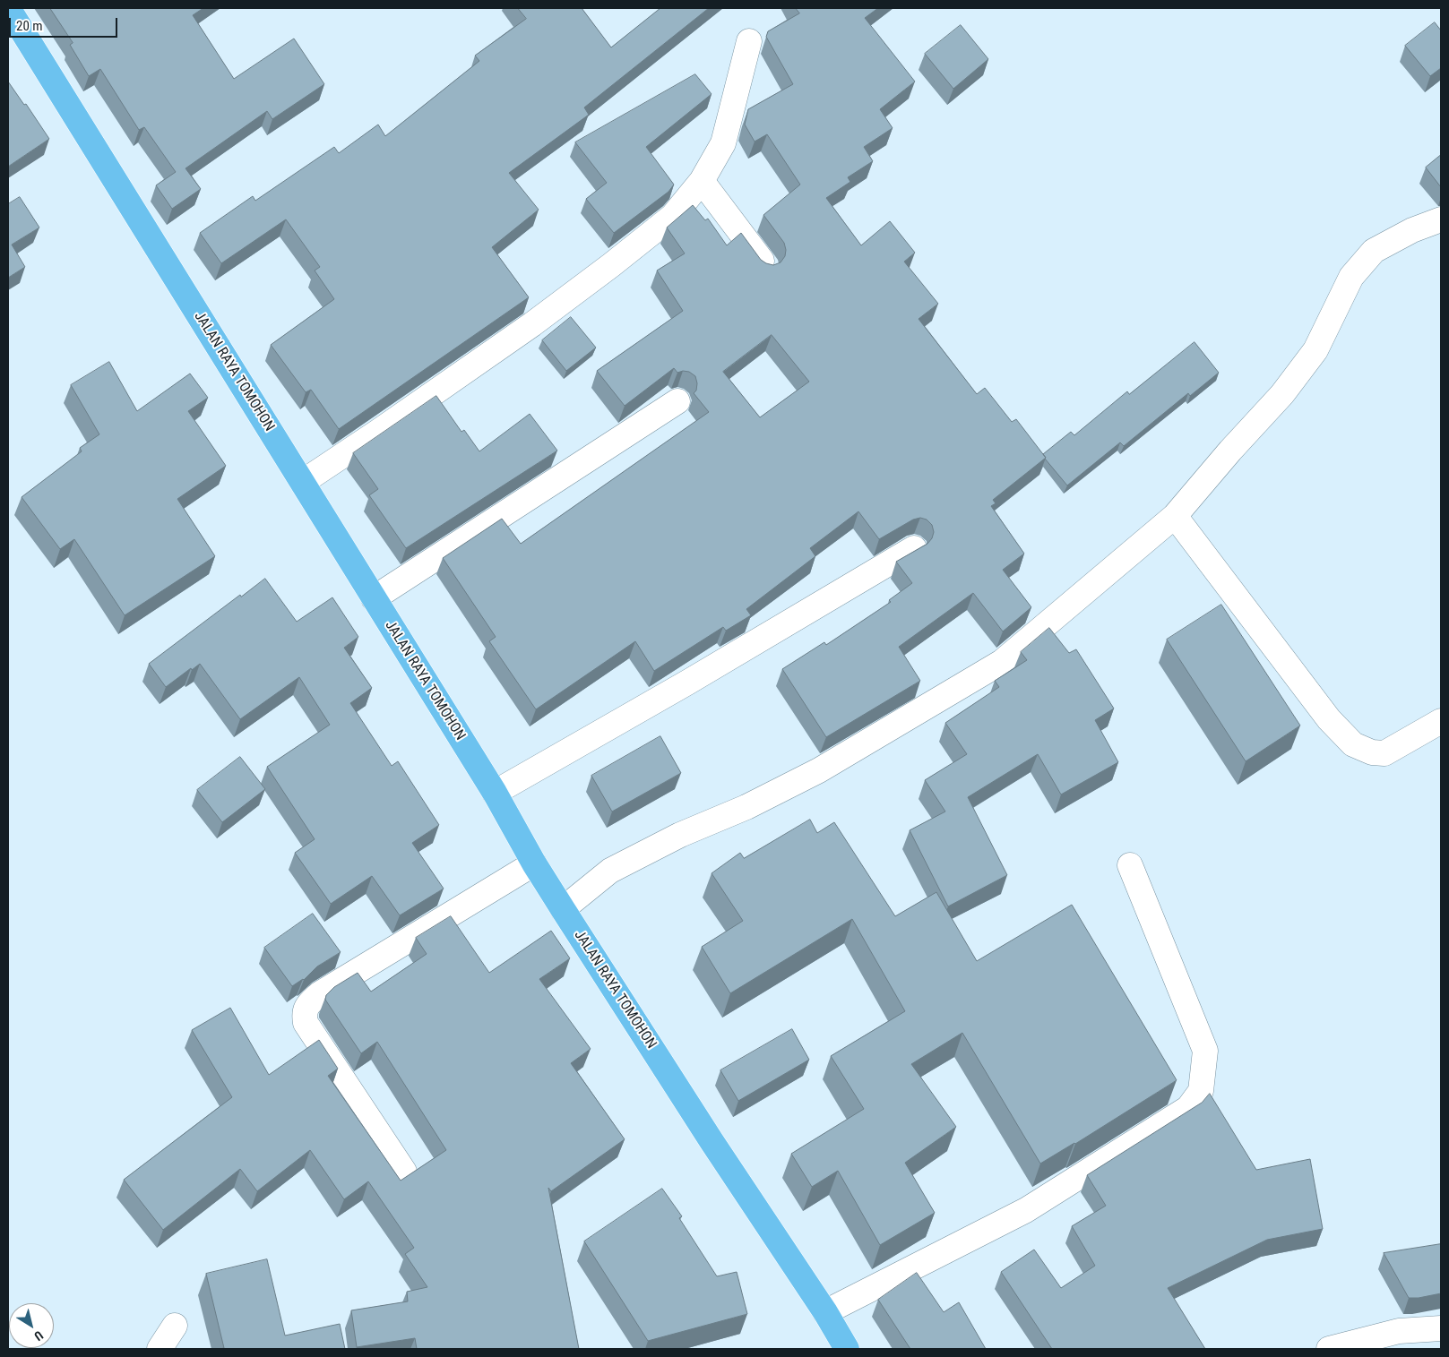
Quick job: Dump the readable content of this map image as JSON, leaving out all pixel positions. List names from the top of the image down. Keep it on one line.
{"streets":{"highway":["JALAN RAYA TOMOHON"]},"scale_bar":"20 m","north":"bottom right"}
